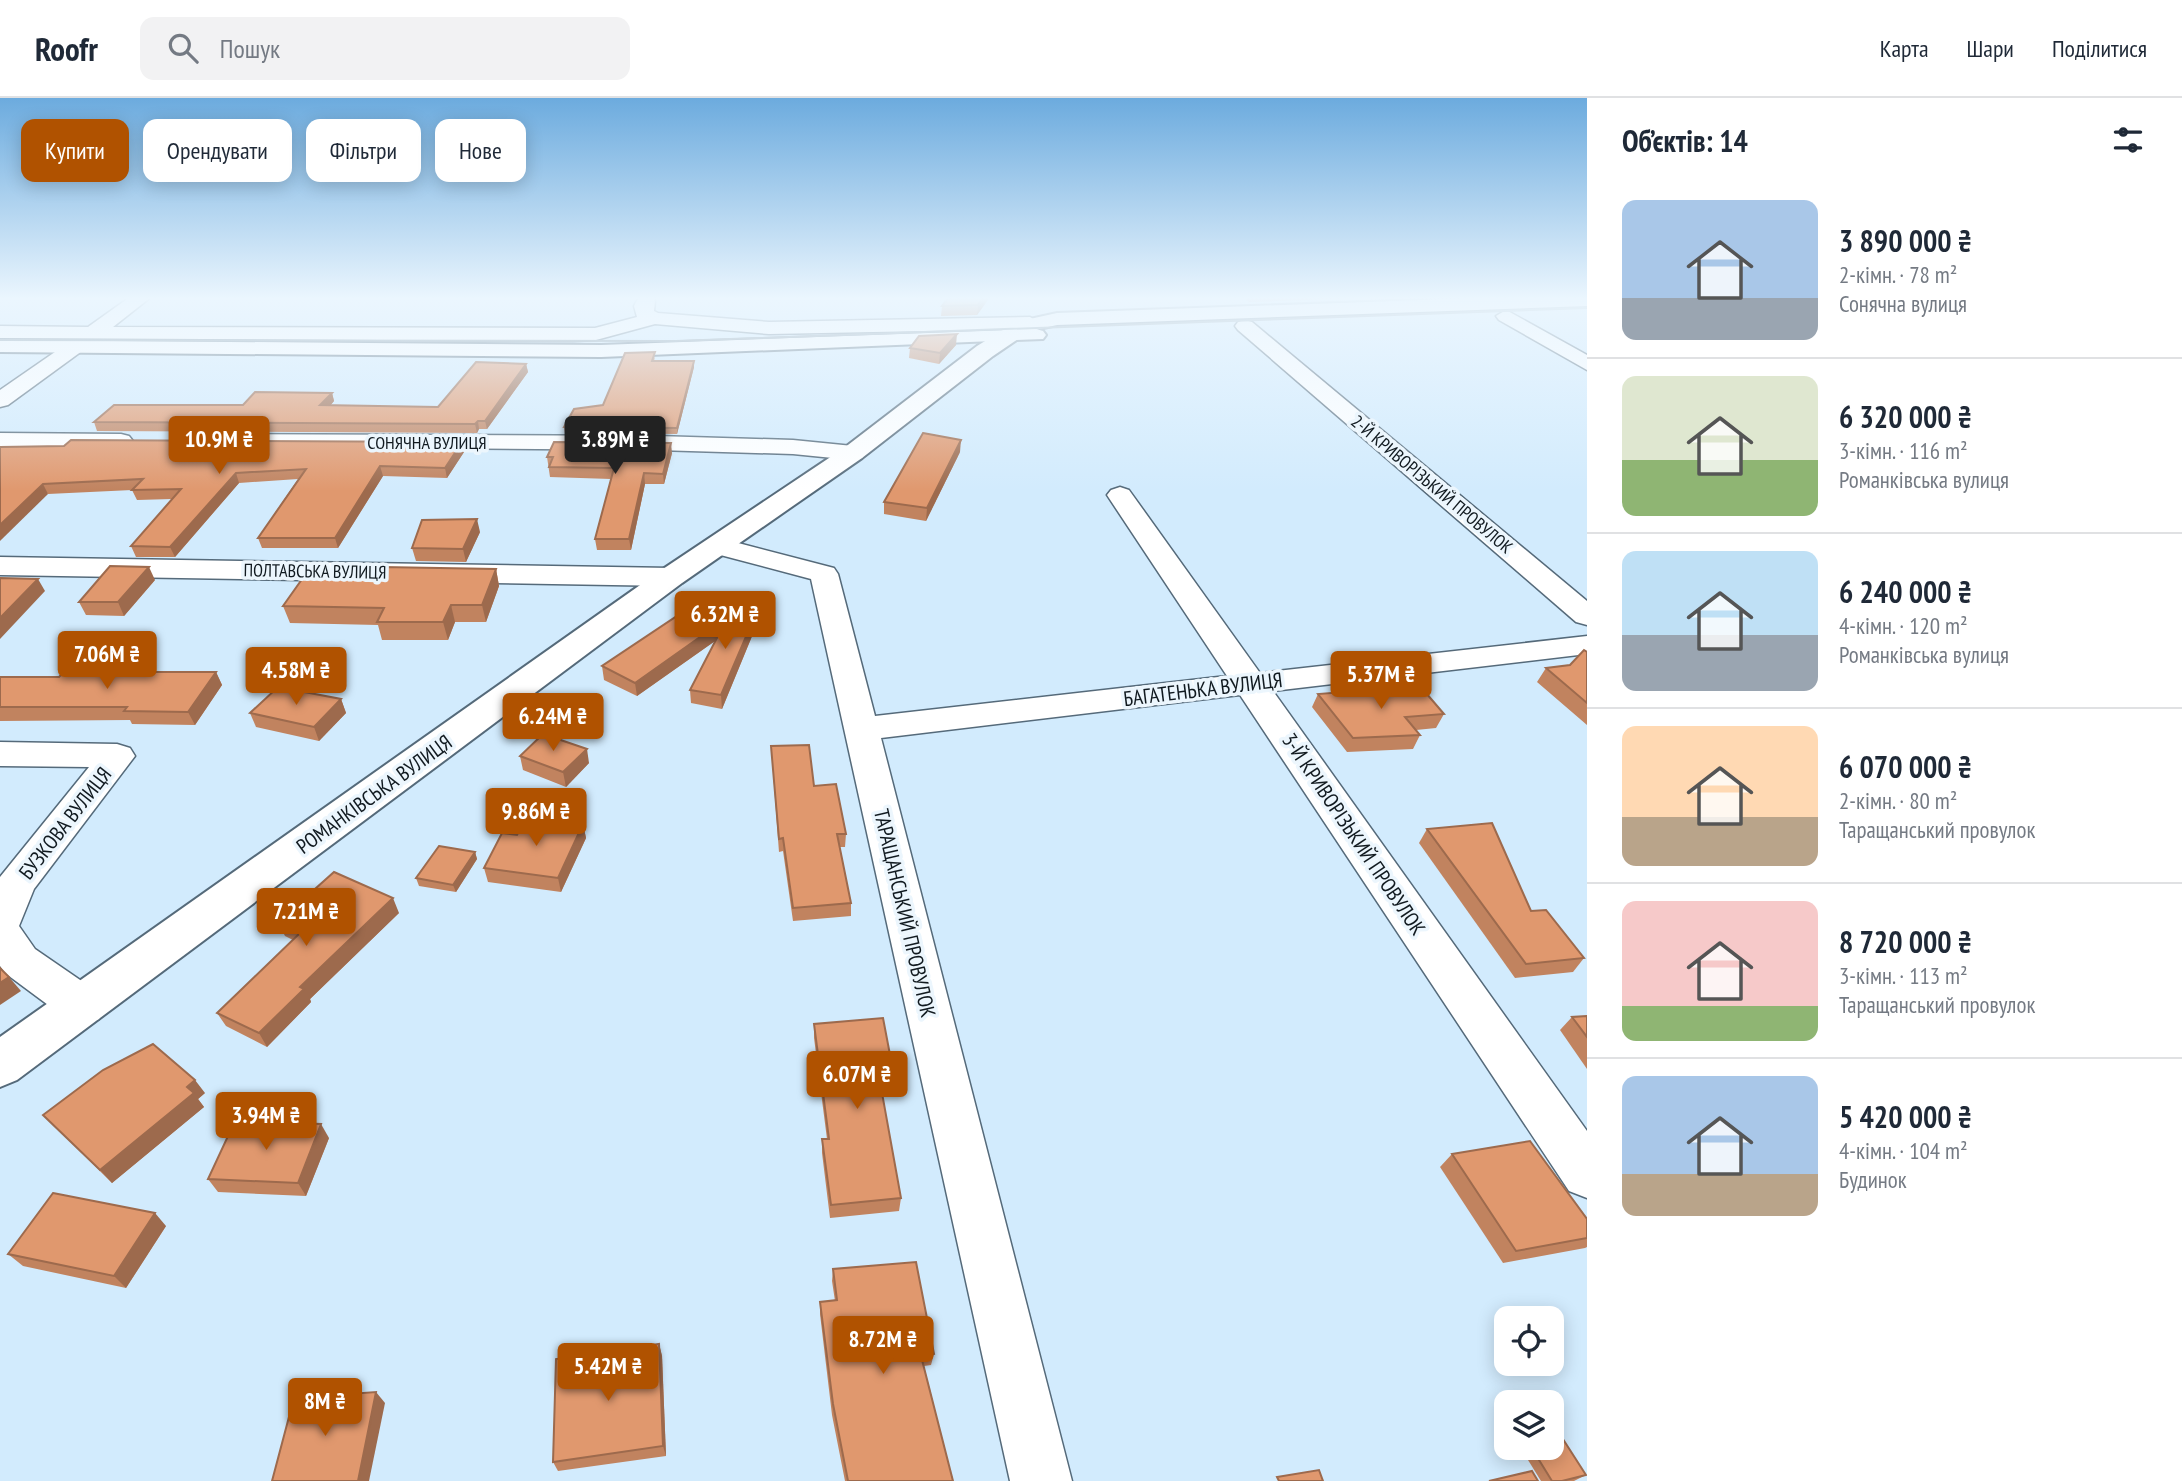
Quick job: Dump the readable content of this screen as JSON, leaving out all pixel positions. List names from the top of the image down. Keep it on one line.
{"streets":{"main road":["РОМАНКІВСЬКА ВУЛИЦЯ"],"street":["СОНЯЧНА ВУЛИЦЯ","2-Й КРИВОРІЗЬКИЙ ПРОВУЛОК","ПОЛТАВСЬКА ВУЛИЦЯ","БАГАТЕНЬКА ВУЛИЦЯ","БУЗКОВА ВУЛИЦЯ","3-Й КРИВОРІЗЬКИЙ ПРОВУЛОК","ТАРАЩАНСЬКИЙ ПРОВУЛОК"]},"crossings":[["СОНЯЧНА ВУЛИЦЯ","РОМАНКІВСЬКА ВУЛИЦЯ"],["ПОЛТАВСЬКА ВУЛИЦЯ","РОМАНКІВСЬКА ВУЛИЦЯ"],["БАГАТЕНЬКА ВУЛИЦЯ","3-Й КРИВОРІЗЬКИЙ ПРОВУЛОК"],["БАГАТЕНЬКА ВУЛИЦЯ","ТАРАЩАНСЬКИЙ ПРОВУЛОК"],["РОМАНКІВСЬКА ВУЛИЦЯ","ТАРАЩАНСЬКИЙ ПРОВУЛОК"]],"page":{"header":"Roofr","search":"Пошук","nav":["Карта","Шари","Поділитися"],"heading":"Об’єктів: 14","chip":["Купити","Орендувати","Фільтри","Нове"],"list":[{"name":"3 890 000 ₴","note":"2-кімн. · 78 m² · Сонячна вулиця"},{"name":"6 320 000 ₴","note":"3-кімн. · 116 m² · Романківська вулиця"},{"name":"6 240 000 ₴","note":"4-кімн. · 120 m² · Романківська вулиця"},{"name":"6 070 000 ₴","note":"2-кімн. · 80 m² · Таращанський провулок"},{"name":"8 720 000 ₴","note":"3-кімн. · 113 m² · Таращанський провулок"},{"name":"5 420 000 ₴","note":"4-кімн. · 104 m² · Будинок"}],"price":["10.9M ₴","3.89M ₴","6.32M ₴","7.06M ₴","4.58M ₴","5.37M ₴","6.24M ₴","9.86M ₴","7.21M ₴","6.07M ₴","3.94M ₴","8.72M ₴","5.42M ₴","8M ₴"]}}
